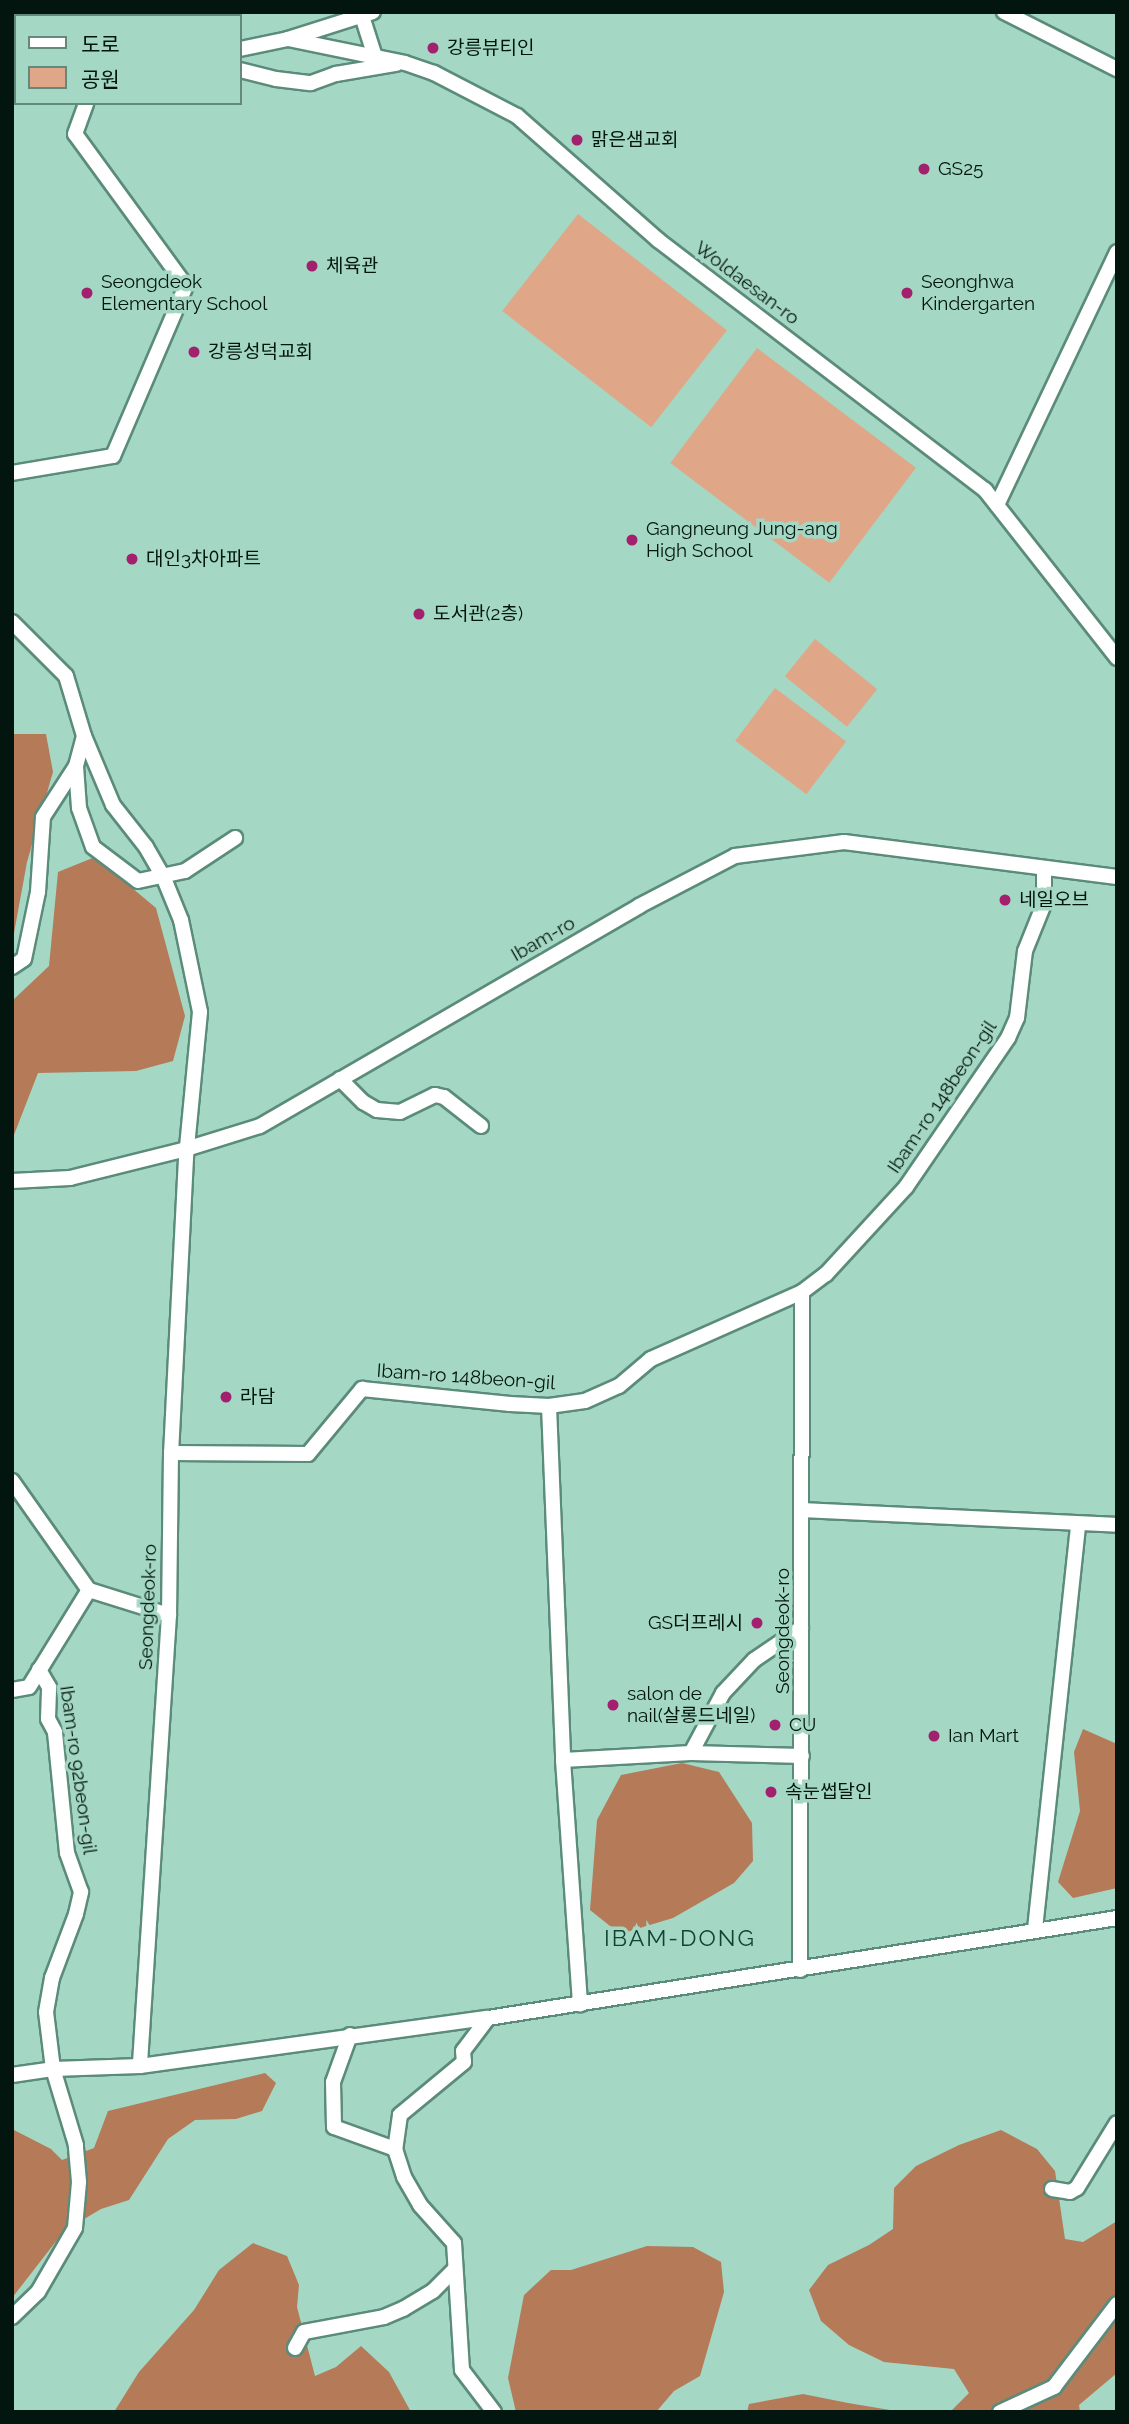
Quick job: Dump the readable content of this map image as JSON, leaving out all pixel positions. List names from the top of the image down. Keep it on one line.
{"streets":{"street":["Woldaesan-ro","Ibam-ro","Ibam-ro 148beon-gil","Seongdeok-ro","Ibam-ro 92beon-gil"]},"crossings":[["Ibam-ro","Ibam-ro 148beon-gil"],["Ibam-ro","Seongdeok-ro"],["Ibam-ro 148beon-gil","Seongdeok-ro"]],"districts":["IBAM-DONG"],"places":["강릉뷰티인","맑은샘교회","GS25","체육관","Seongdeok Elementary School","Seonghwa Kindergarten","강릉성덕교회","Gangneung Jung-ang High School","대인3차아파트","도서관(2층)","네일오브","라담","GS더프레시","salon de nail(살롱드네일)","CU","Ian Mart","속눈썹달인"],"legend":["도로","공원"]}
